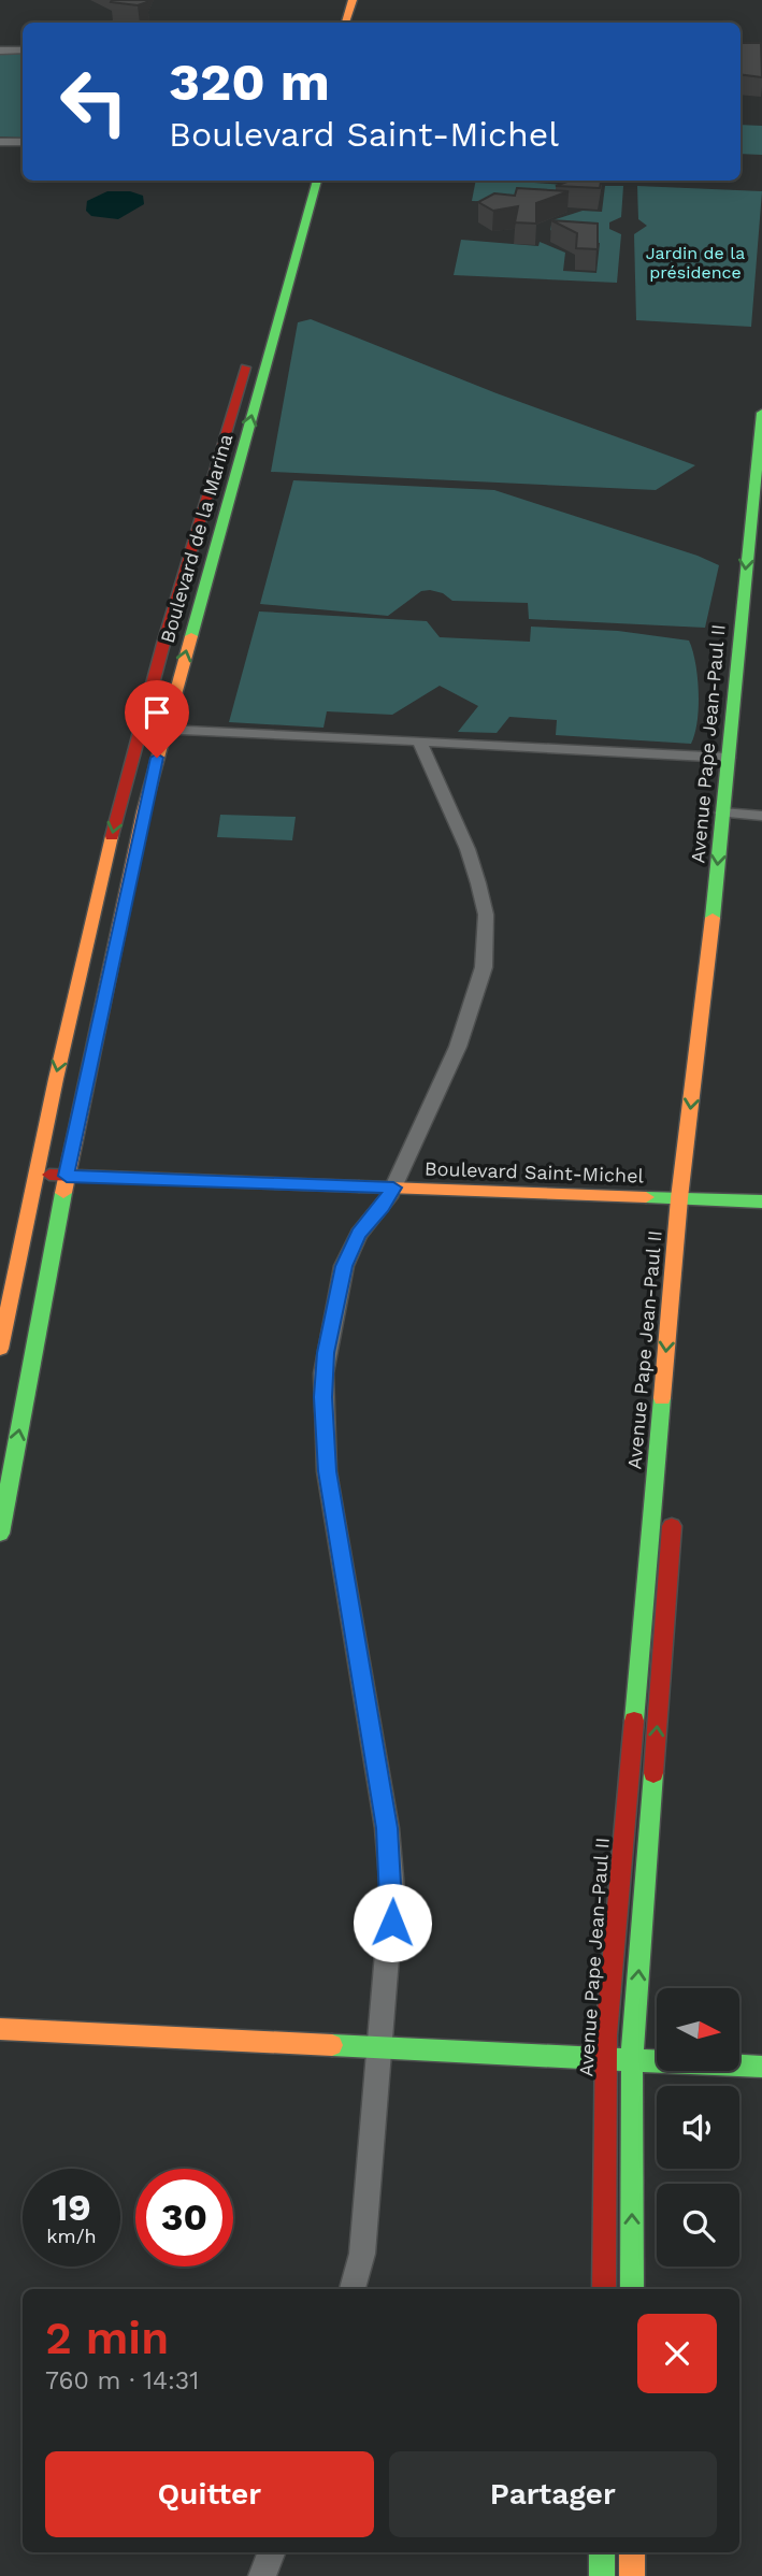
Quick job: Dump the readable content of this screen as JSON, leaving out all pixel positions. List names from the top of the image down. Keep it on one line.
{"streets":{"main road":["Boulevard de la Marina","Avenue Pape Jean-Paul II","Boulevard Saint-Michel"]},"crossings":[["Boulevard de la Marina","Boulevard Saint-Michel"],["Avenue Pape Jean-Paul II","Boulevard Saint-Michel"]],"parks":["Jardin de la présidence"],"north":"right","page":{"turn":["320 m","Boulevard Saint-Michel"],"speed":"19 km/h","limit":"30","heading":["2 min","760 m · 14:31"],"buttons":["Quitter","Partager"]}}
